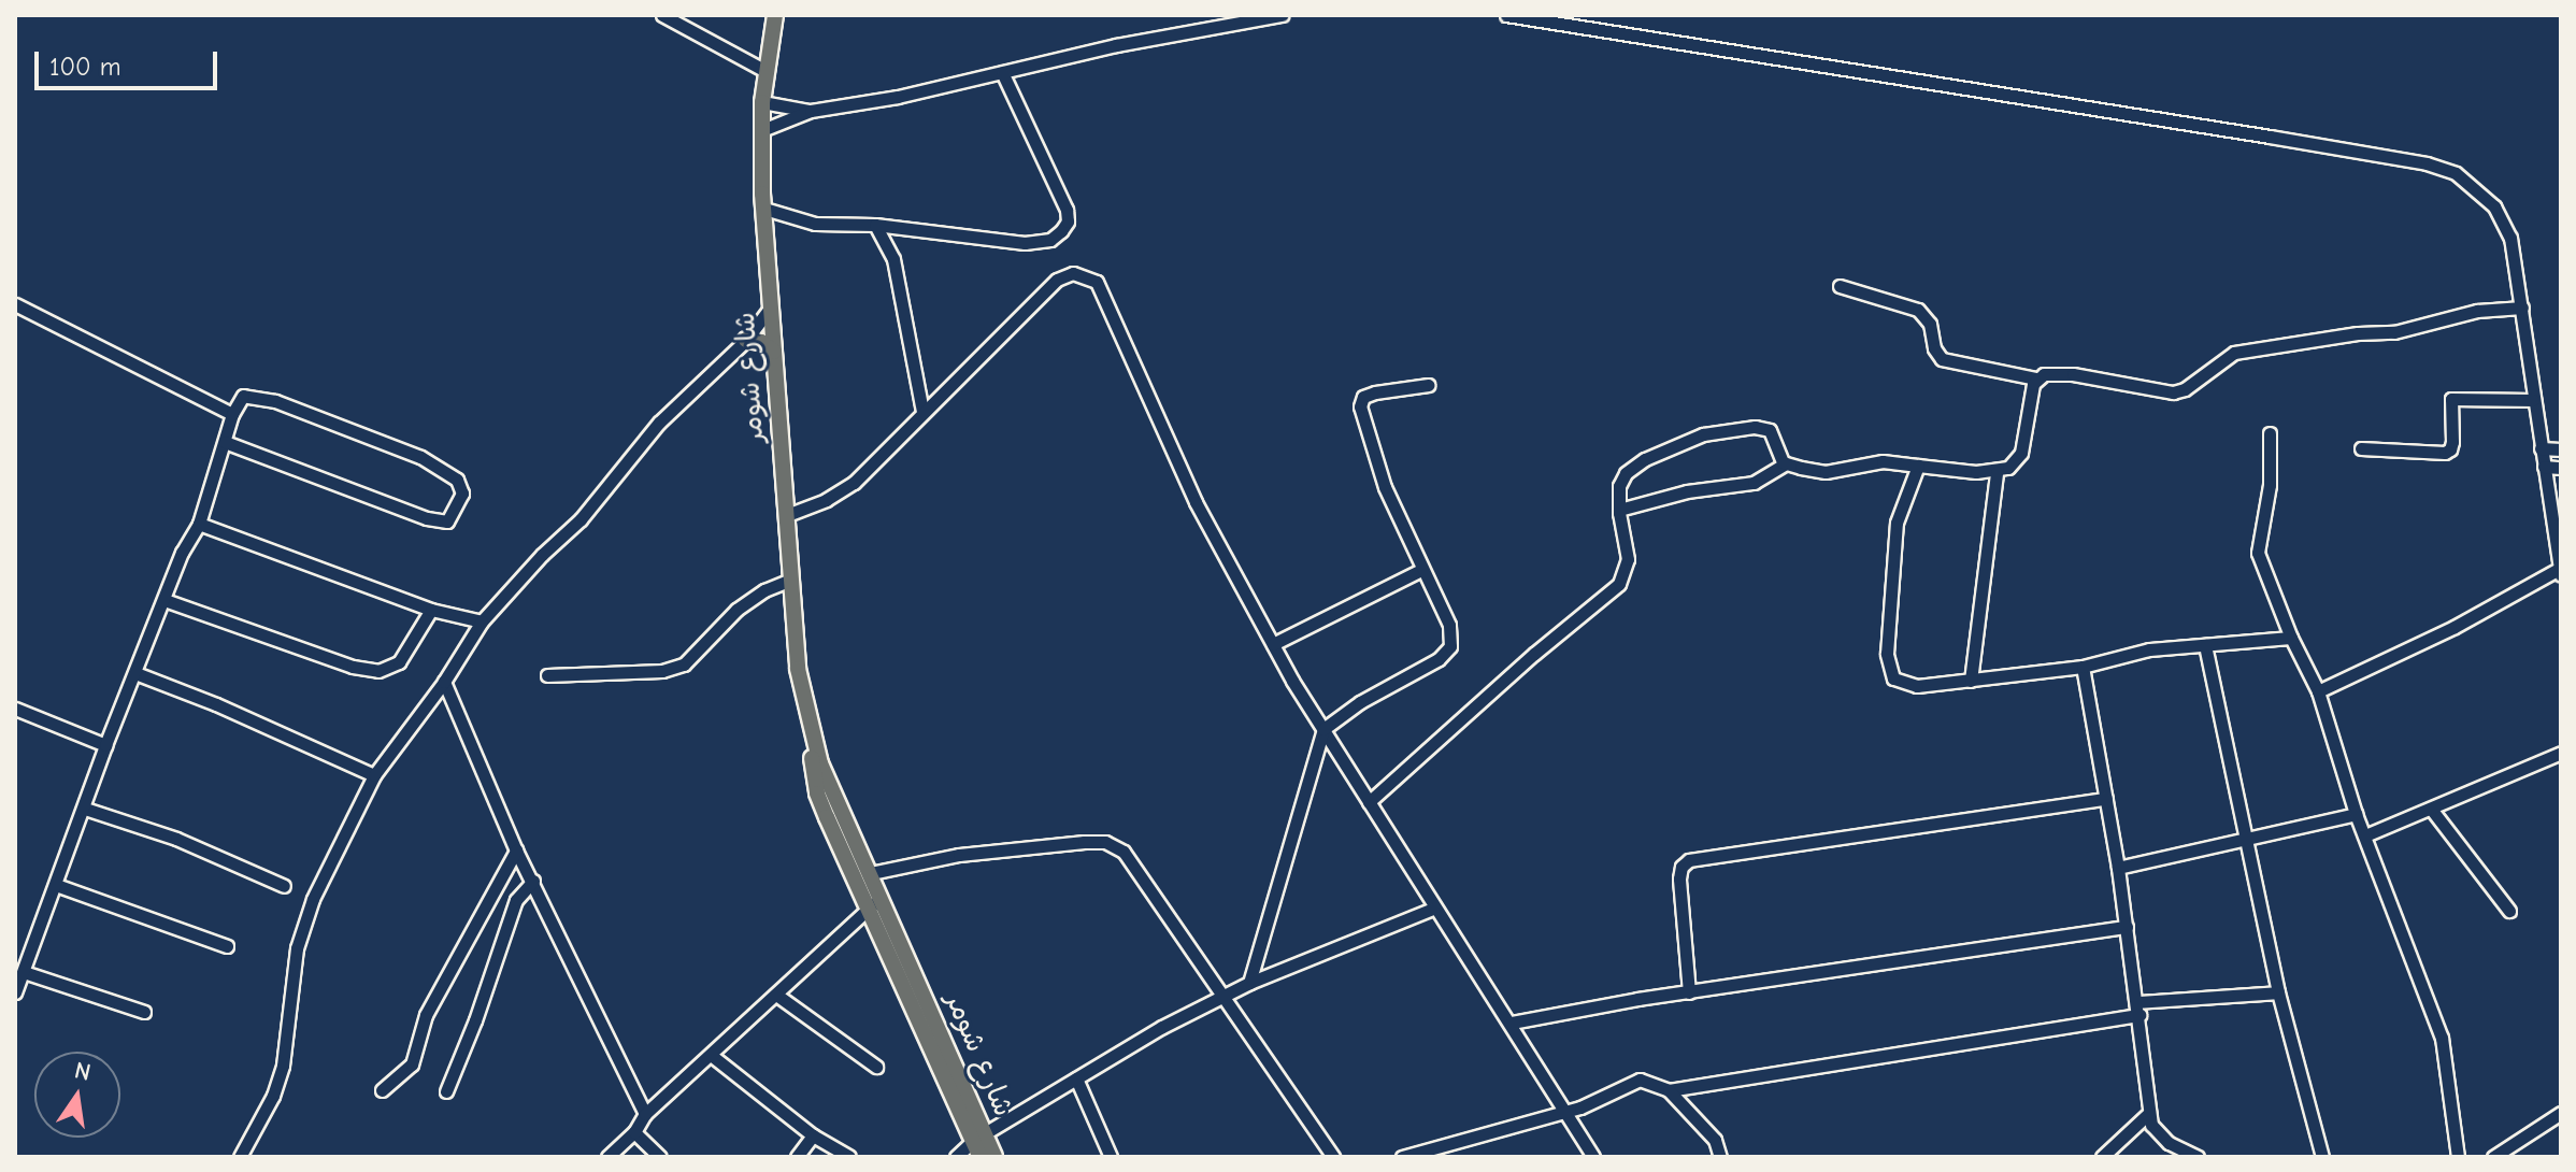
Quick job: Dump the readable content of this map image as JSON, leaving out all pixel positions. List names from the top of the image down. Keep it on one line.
{"streets":{"main road":["شارع شومر"]},"scale_bar":"100 m","north":"top"}
